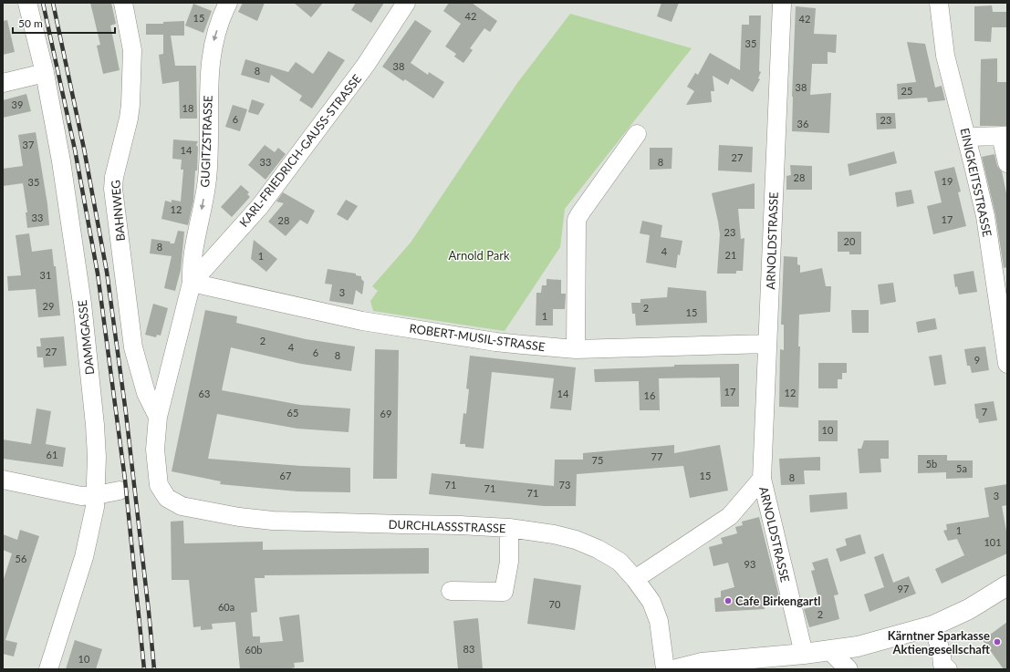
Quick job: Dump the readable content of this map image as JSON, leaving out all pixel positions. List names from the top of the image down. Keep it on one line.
{"streets":{"street":["GUGITZSTRASSE","KARL-FRIEDRICH-GAUSS-STRASSE","EINIGKEITSSTRASSE","BAHNWEG","ARNOLDSTRASSE","DAMMGASSE","ROBERT-MUSIL-STRASSE","DURCHLASSSTRASSE"]},"crossings":[["GUGITZSTRASSE","KARL-FRIEDRICH-GAUSS-STRASSE"],["GUGITZSTRASSE","ROBERT-MUSIL-STRASSE"],["KARL-FRIEDRICH-GAUSS-STRASSE","BAHNWEG"],["KARL-FRIEDRICH-GAUSS-STRASSE","ROBERT-MUSIL-STRASSE"],["KARL-FRIEDRICH-GAUSS-STRASSE","DURCHLASSSTRASSE"],["ARNOLDSTRASSE","ROBERT-MUSIL-STRASSE"],["ARNOLDSTRASSE","DURCHLASSSTRASSE"]],"one_way":["GUGITZSTRASSE"],"parks":["Arnold Park"],"places":["Cafe Birkengartl","Kärntner Sparkasse Aktiengesellschaft"],"house_numbers":["42","15","42","35","38","8","38","25","39","18","6","23","36","37","14","27","33","8","28","19","35","12","33","17","28","23","20","8","4","21","1","31","3","29","2","15","1","2","4","27","6","8","9","17","12","63","14","16","7","65","69","10","61","77","75","5b","5a","67","15","8","71","73","71","71","3","1","101","56","93","97","70","60a","2","83","60b","10"],"scale_bar":"50 m"}
